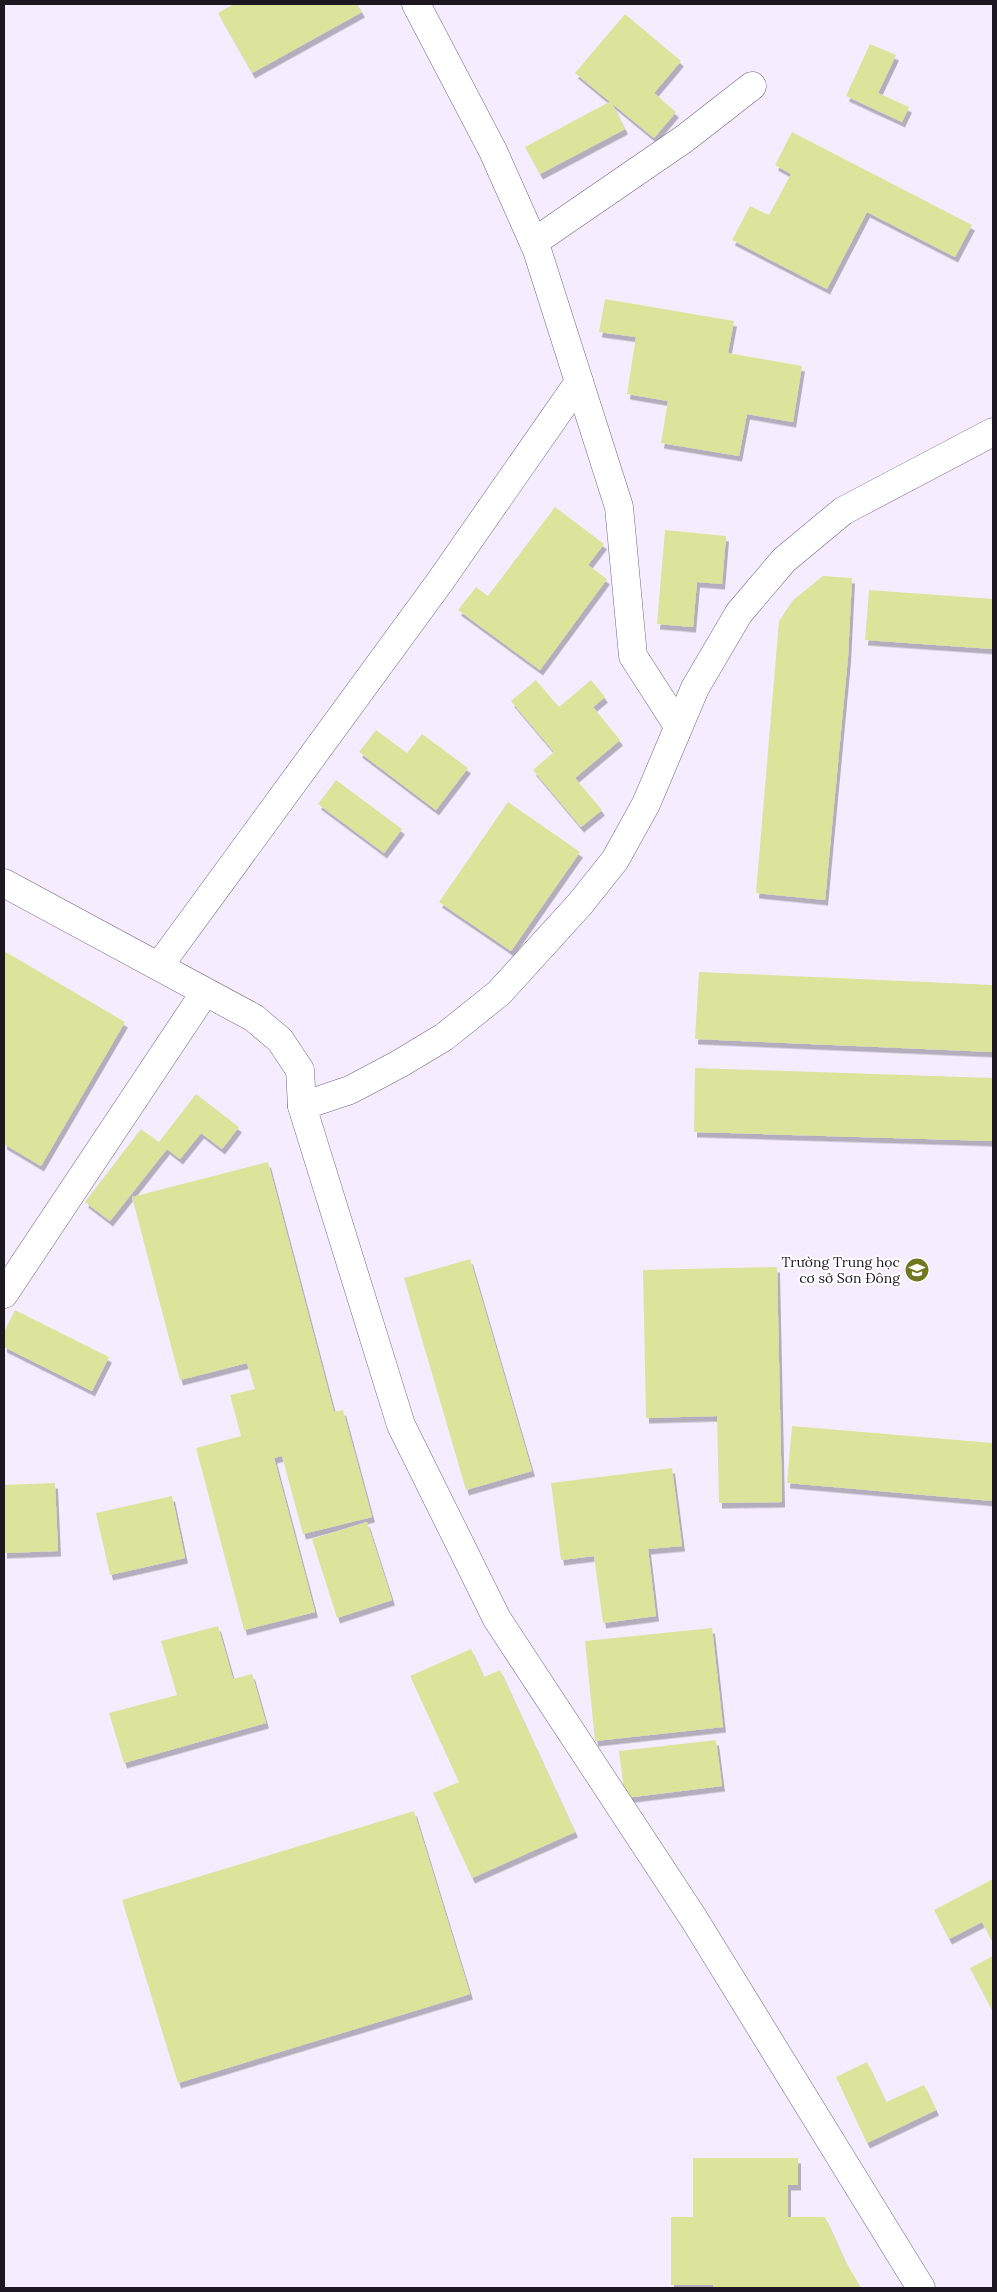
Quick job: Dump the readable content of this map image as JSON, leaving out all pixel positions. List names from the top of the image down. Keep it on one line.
{"places":{"school or university":["Trường Trung học cơ sở Sơn Đông"]}}
